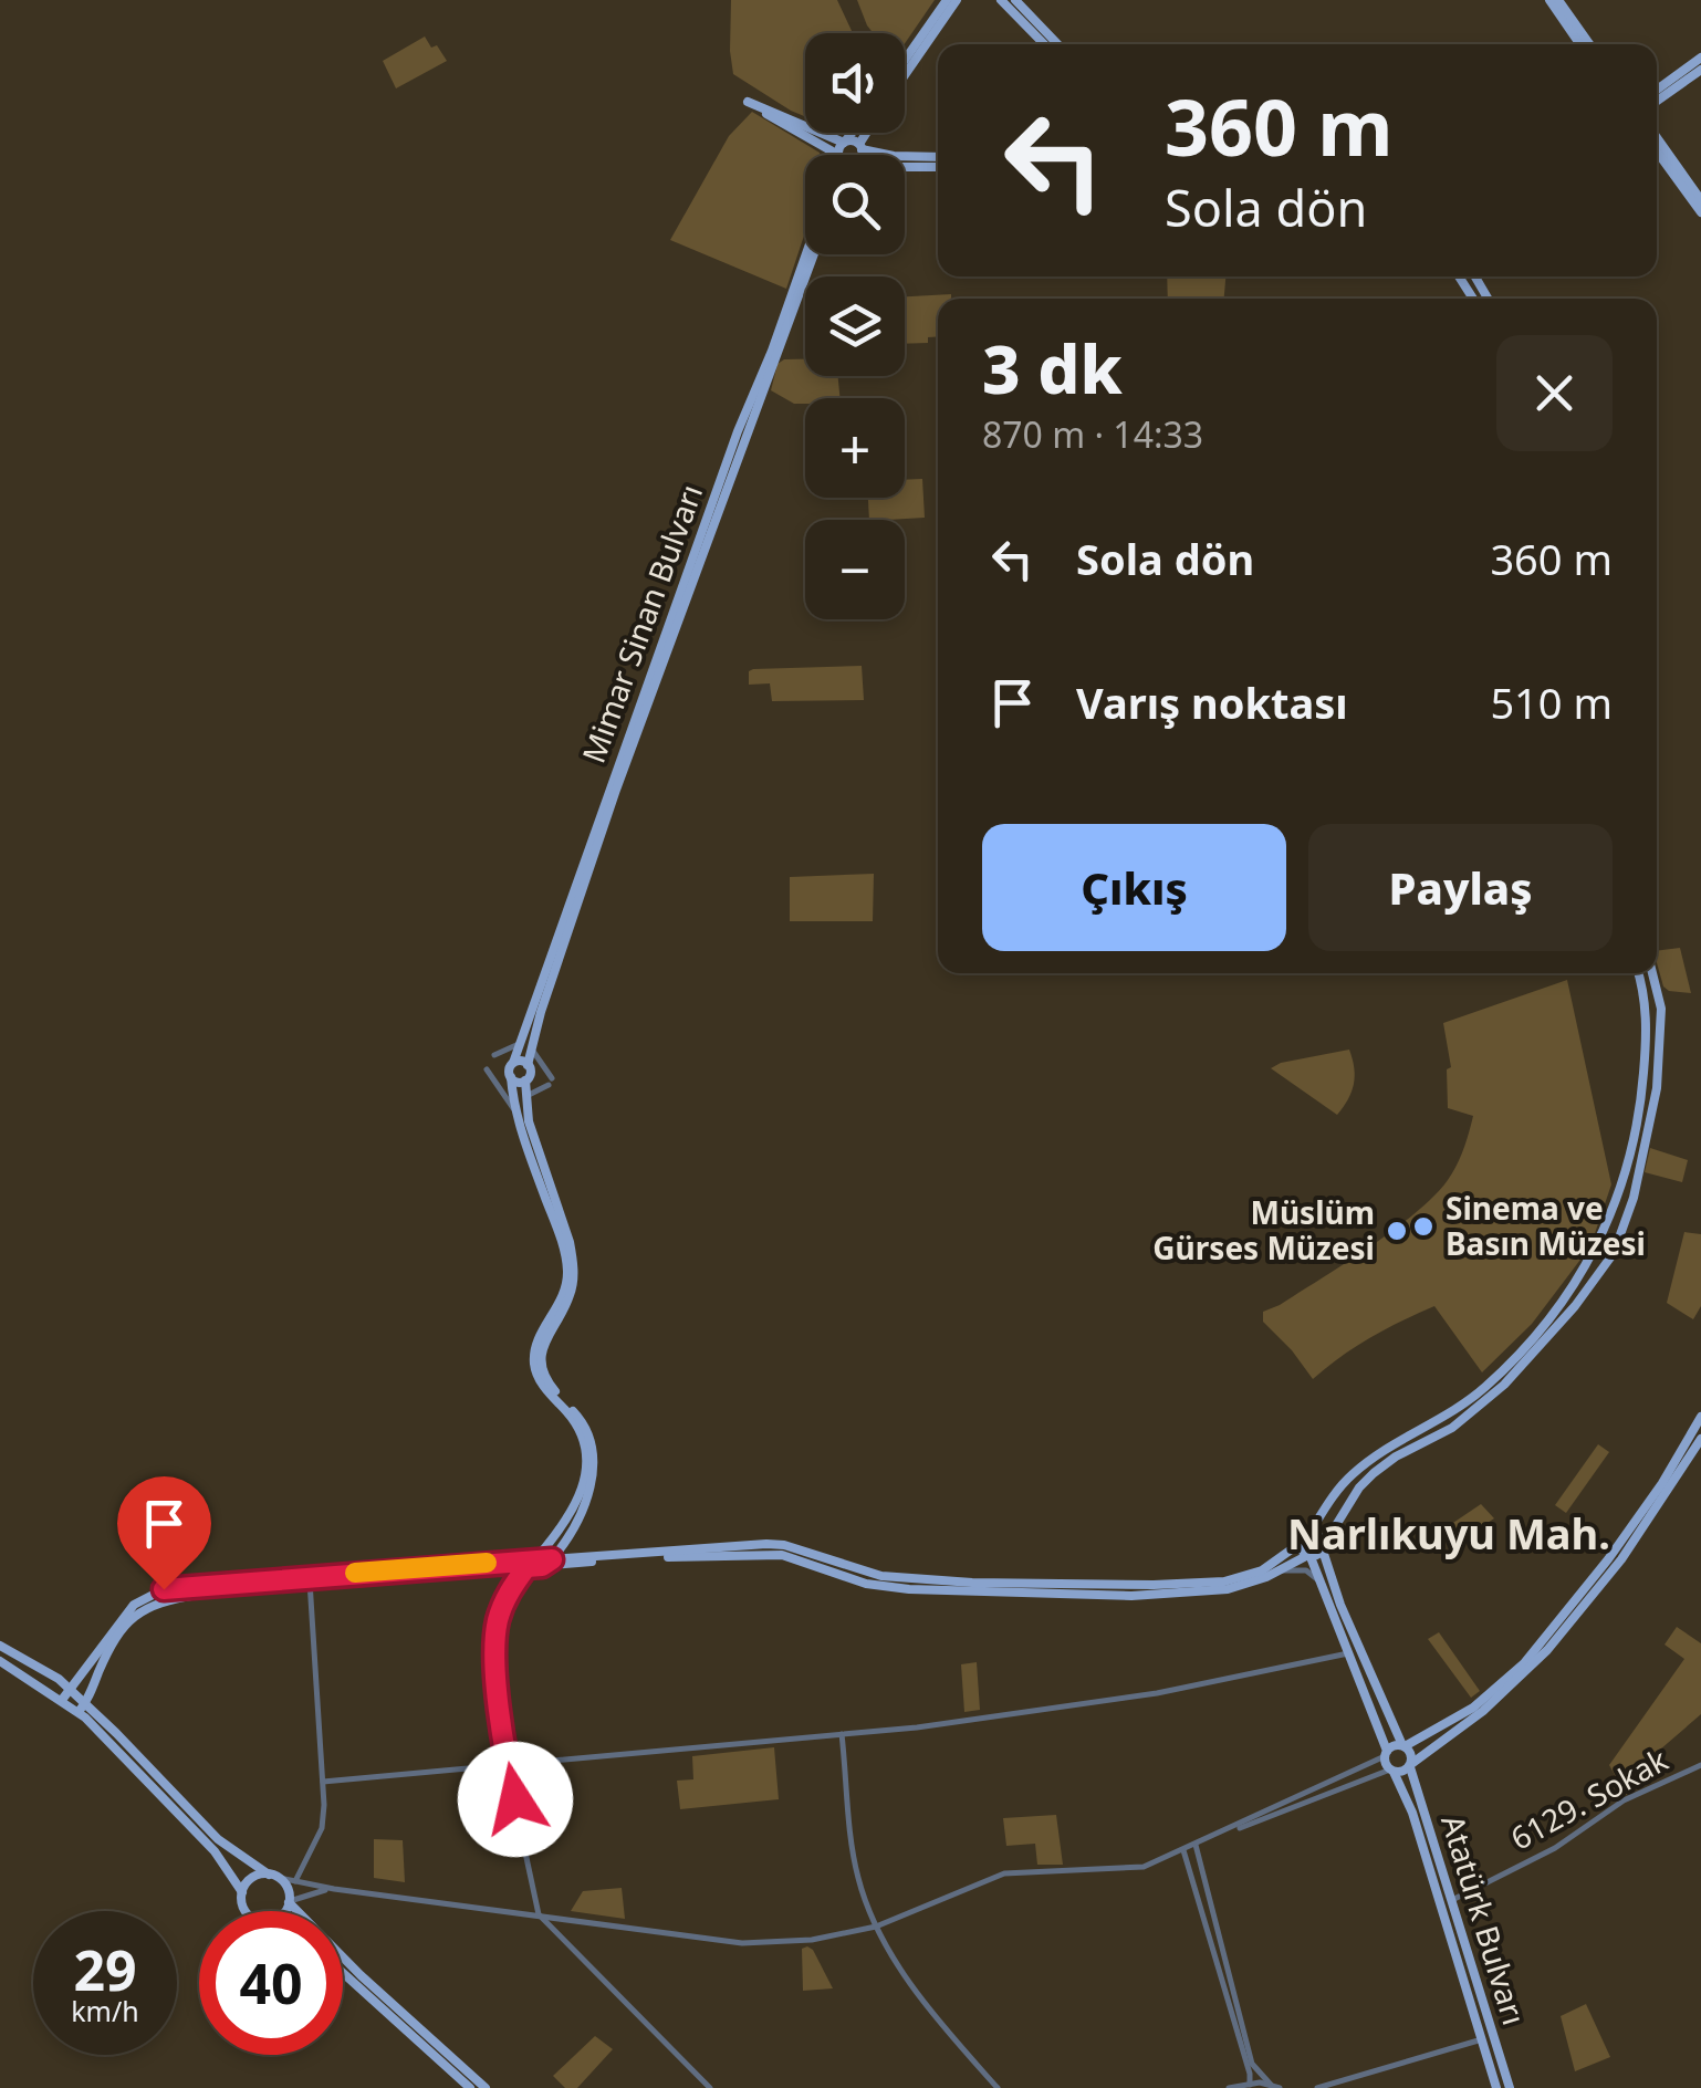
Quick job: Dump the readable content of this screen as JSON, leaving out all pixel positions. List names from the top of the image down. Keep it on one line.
{"streets":{"main road":["Mimar Sinan Bulvarı","Atatürk Bulvarı"],"street":["6129. Sokak"]},"crossings":[["6129. Sokak","Atatürk Bulvarı"]],"districts":["Narlıkuyu Mah."],"places":["Sinema ve Basın Müzesi","Müslüm Gürses Müzesi"],"page":{"map_buttons":["+","−"],"turn":["360 m","Sola dön"],"heading":["3 dk","870 m · 14:33"],"list":[{"name":"Sola dön","value":"360 m"},{"name":"Varış noktası","value":"510 m"}],"buttons":["Çıkış","Paylaş"],"speed":"29 km/h","limit":"40"}}
